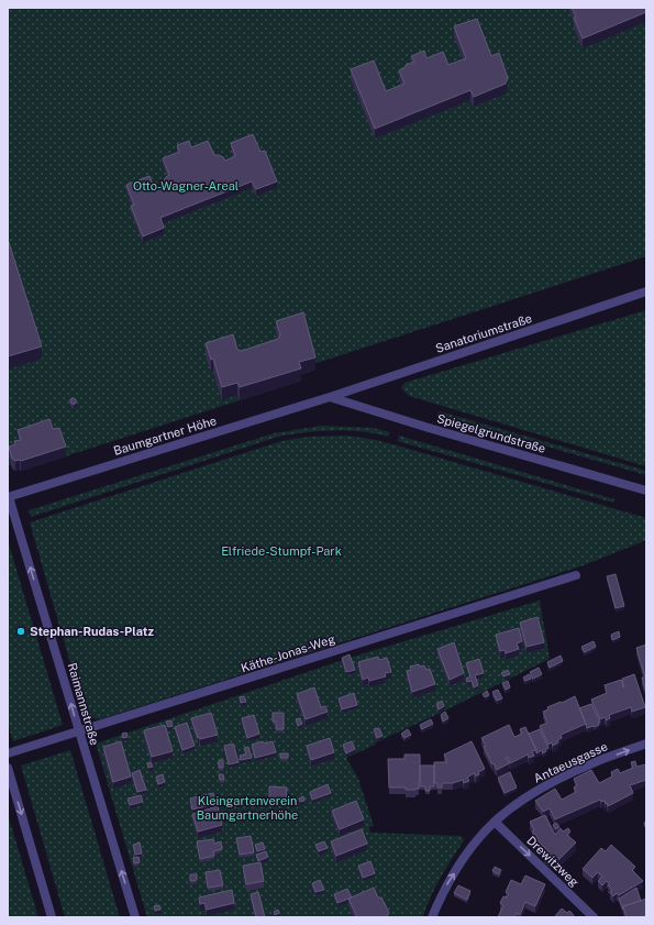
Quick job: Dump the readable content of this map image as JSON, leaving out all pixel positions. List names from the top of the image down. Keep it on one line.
{"streets":{"street":["Sanatoriumstraße","Spiegelgrundstraße","Baumgartner Höhe","Käthe-Jonas-Weg","Raimannstraße","Antaeusgasse","Drewitzweg"]},"crossings":[["Sanatoriumstraße","Spiegelgrundstraße"],["Sanatoriumstraße","Baumgartner Höhe"],["Spiegelgrundstraße","Baumgartner Höhe"],["Baumgartner Höhe","Raimannstraße"],["Käthe-Jonas-Weg","Raimannstraße"],["Antaeusgasse","Drewitzweg"]],"one_way":["Antaeusgasse","Drewitzweg"],"parks":["Otto-Wagner-Areal","Elfriede-Stumpf-Park","Kleingartenverein Baumgartnerhöhe"],"places":["Stephan-Rudas-Platz"]}
